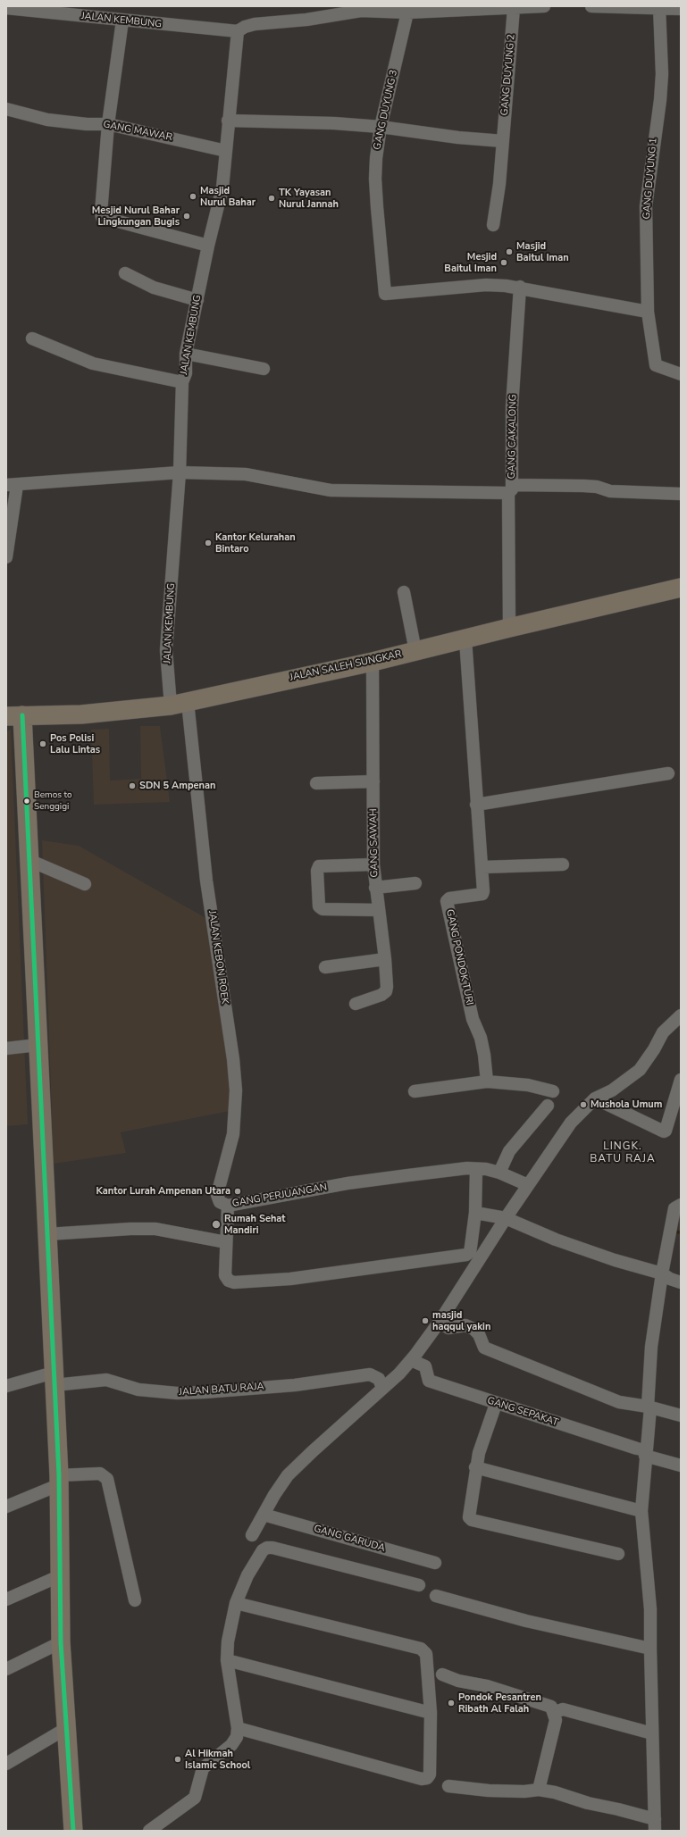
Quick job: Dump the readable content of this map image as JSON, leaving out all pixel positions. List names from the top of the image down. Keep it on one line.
{"streets":{"highway":["JALAN SALEH SUNGKAR"],"street":["JALAN KEMBUNG","GANG DUYUNG 2","GANG DUYUNG 3","GANG MAWAR","GANG DUYUNG 1","GANG CAKALONG","GANG SAWAH","JALAN KEBON ROEK","GANG PONDOK TURI","GANG PERJUANGAN","JALAN BATU RAJA","GANG SEPAKAT","GANG GARUDA"]},"crossings":[["JALAN KEMBUNG","GANG MAWAR"],["JALAN KEMBUNG","JALAN SALEH SUNGKAR"],["JALAN KEMBUNG","JALAN KEBON ROEK"],["GANG DUYUNG 3","GANG CAKALONG"],["GANG CAKALONG","JALAN SALEH SUNGKAR"],["JALAN SALEH SUNGKAR","GANG SAWAH"],["JALAN SALEH SUNGKAR","JALAN KEBON ROEK"],["JALAN SALEH SUNGKAR","GANG PONDOK TURI"],["JALAN KEBON ROEK","GANG PERJUANGAN"]],"districts":["LINGK. BATU RAJA"],"places":["Masjid Nurul Bahar","TK Yayasan Nurul Jannah","Mesjid Nurul Bahar Lingkungan Bugis","Masjid Baitul Iman","Mesjid Baitul Iman","Kantor Kelurahan Bintaro","Pos Polisi Lalu Lintas","SDN 5 Ampenan","Bemos to Senggigi","Mushola Umum","Kantor Lurah Ampenan Utara","Rumah Sehat Mandiri","masjid haqqul yakin","Pondok Pesantren Ribath Al Falah","Al Hikmah Islamic School"]}
